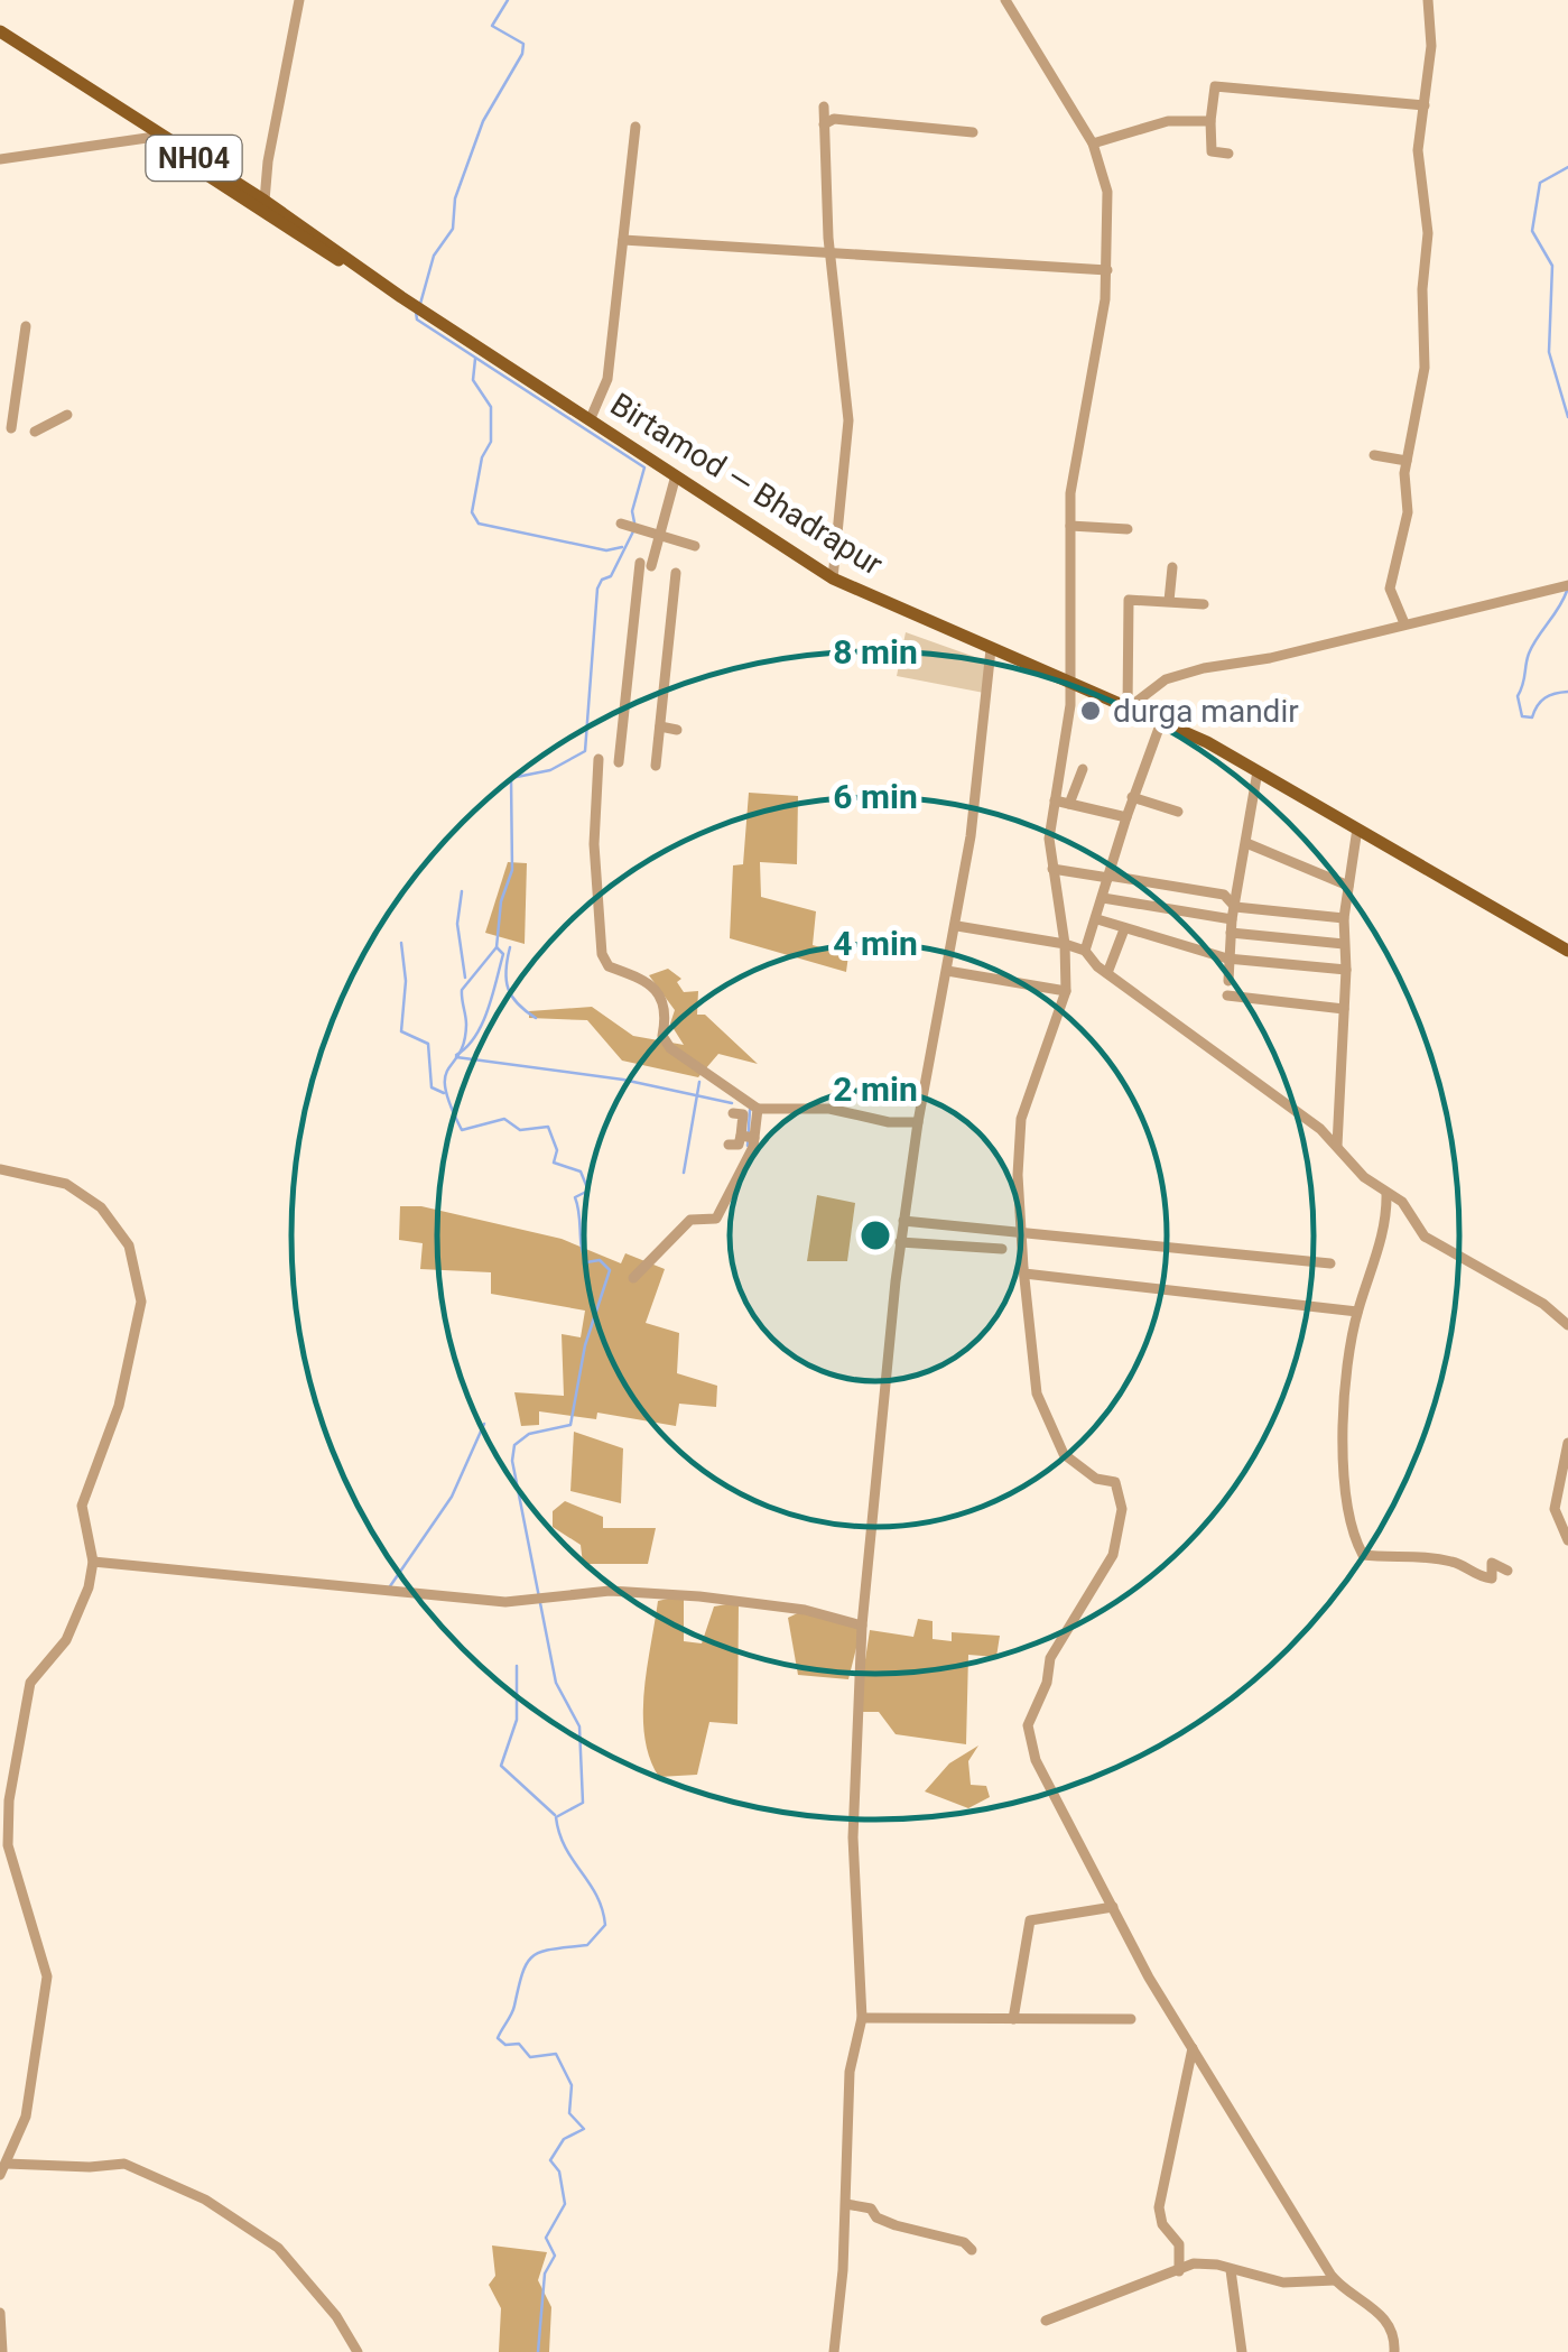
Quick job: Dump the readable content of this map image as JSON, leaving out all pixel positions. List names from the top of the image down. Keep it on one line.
{"streets":{"main road":["NH04","Birtamod — Bhadrapur"]},"places":["durga mandir"],"rings":["8 min","6 min","4 min","2 min"]}
